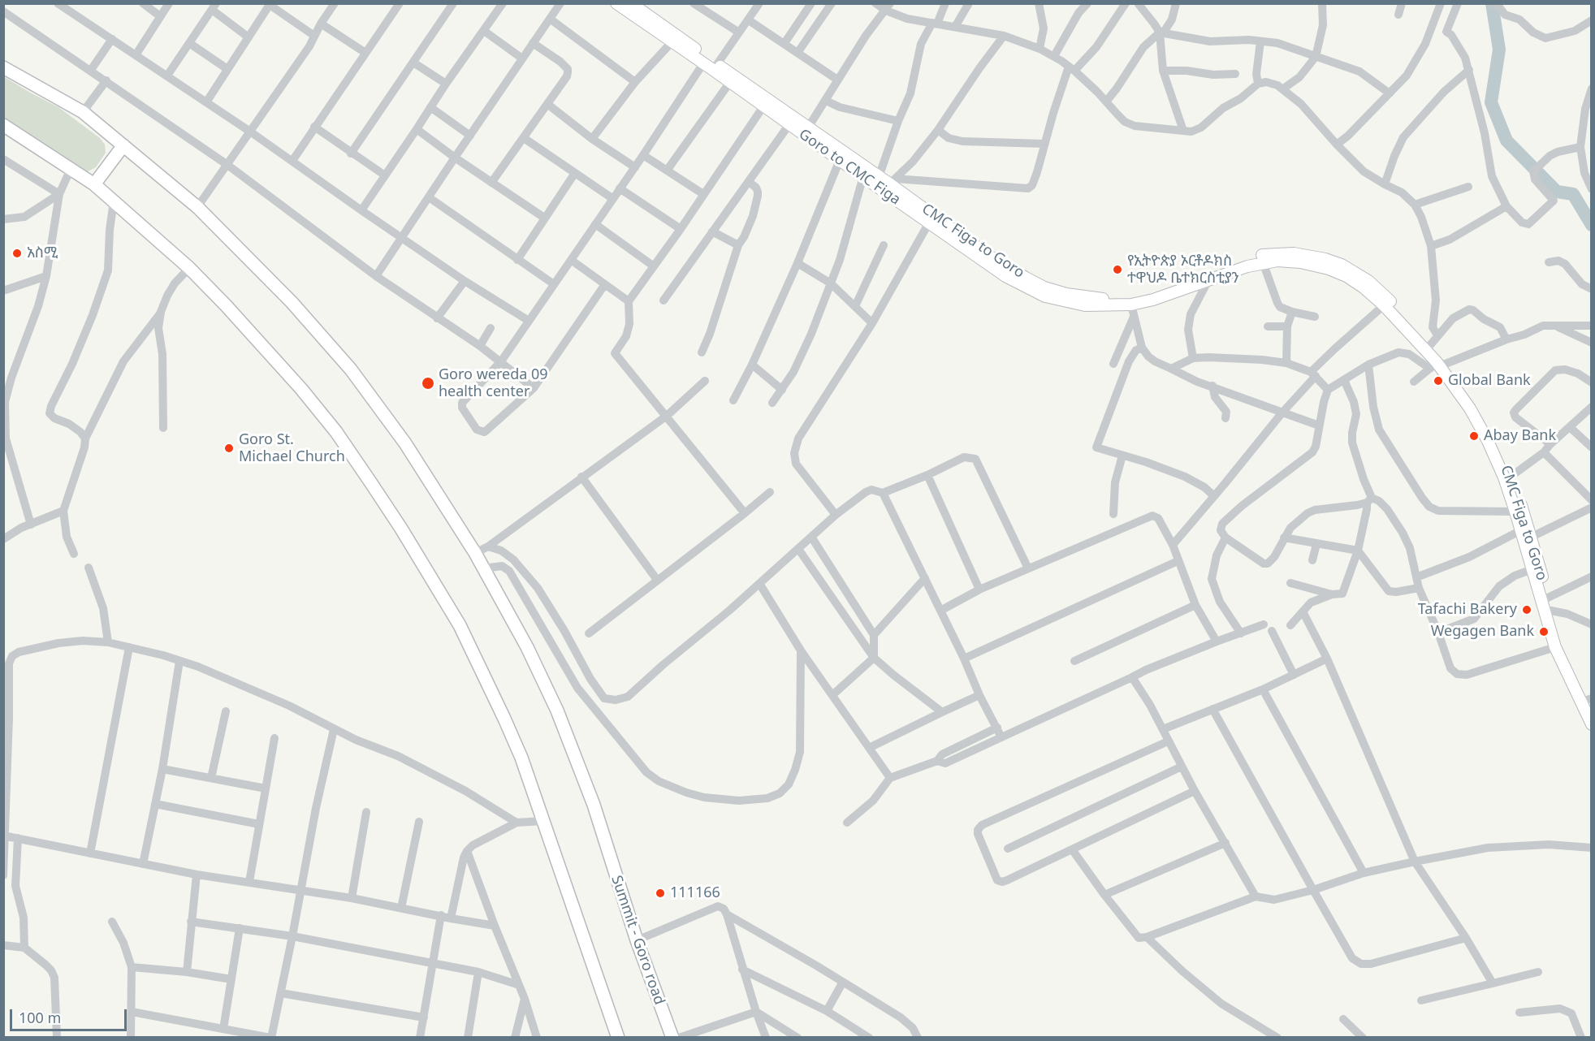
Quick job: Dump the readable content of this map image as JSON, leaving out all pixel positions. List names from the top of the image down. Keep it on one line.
{"streets":{"highway":["Summit - Goro road"],"main road":["Goro to CMC Figa","CMC Figa to Goro"]},"crossings":[["Goro to CMC Figa","CMC Figa to Goro"]],"places":["አስሚ","የኢትዮጵያ ኦርቶዶክስ ተዋህዶ ቤተክርስቲያን","Global Bank","Goro wereda 09 health center","Abay Bank","Goro St. Michael Church","Tafachi Bakery","Wegagen Bank","111166"],"scale_bar":"100 m"}
